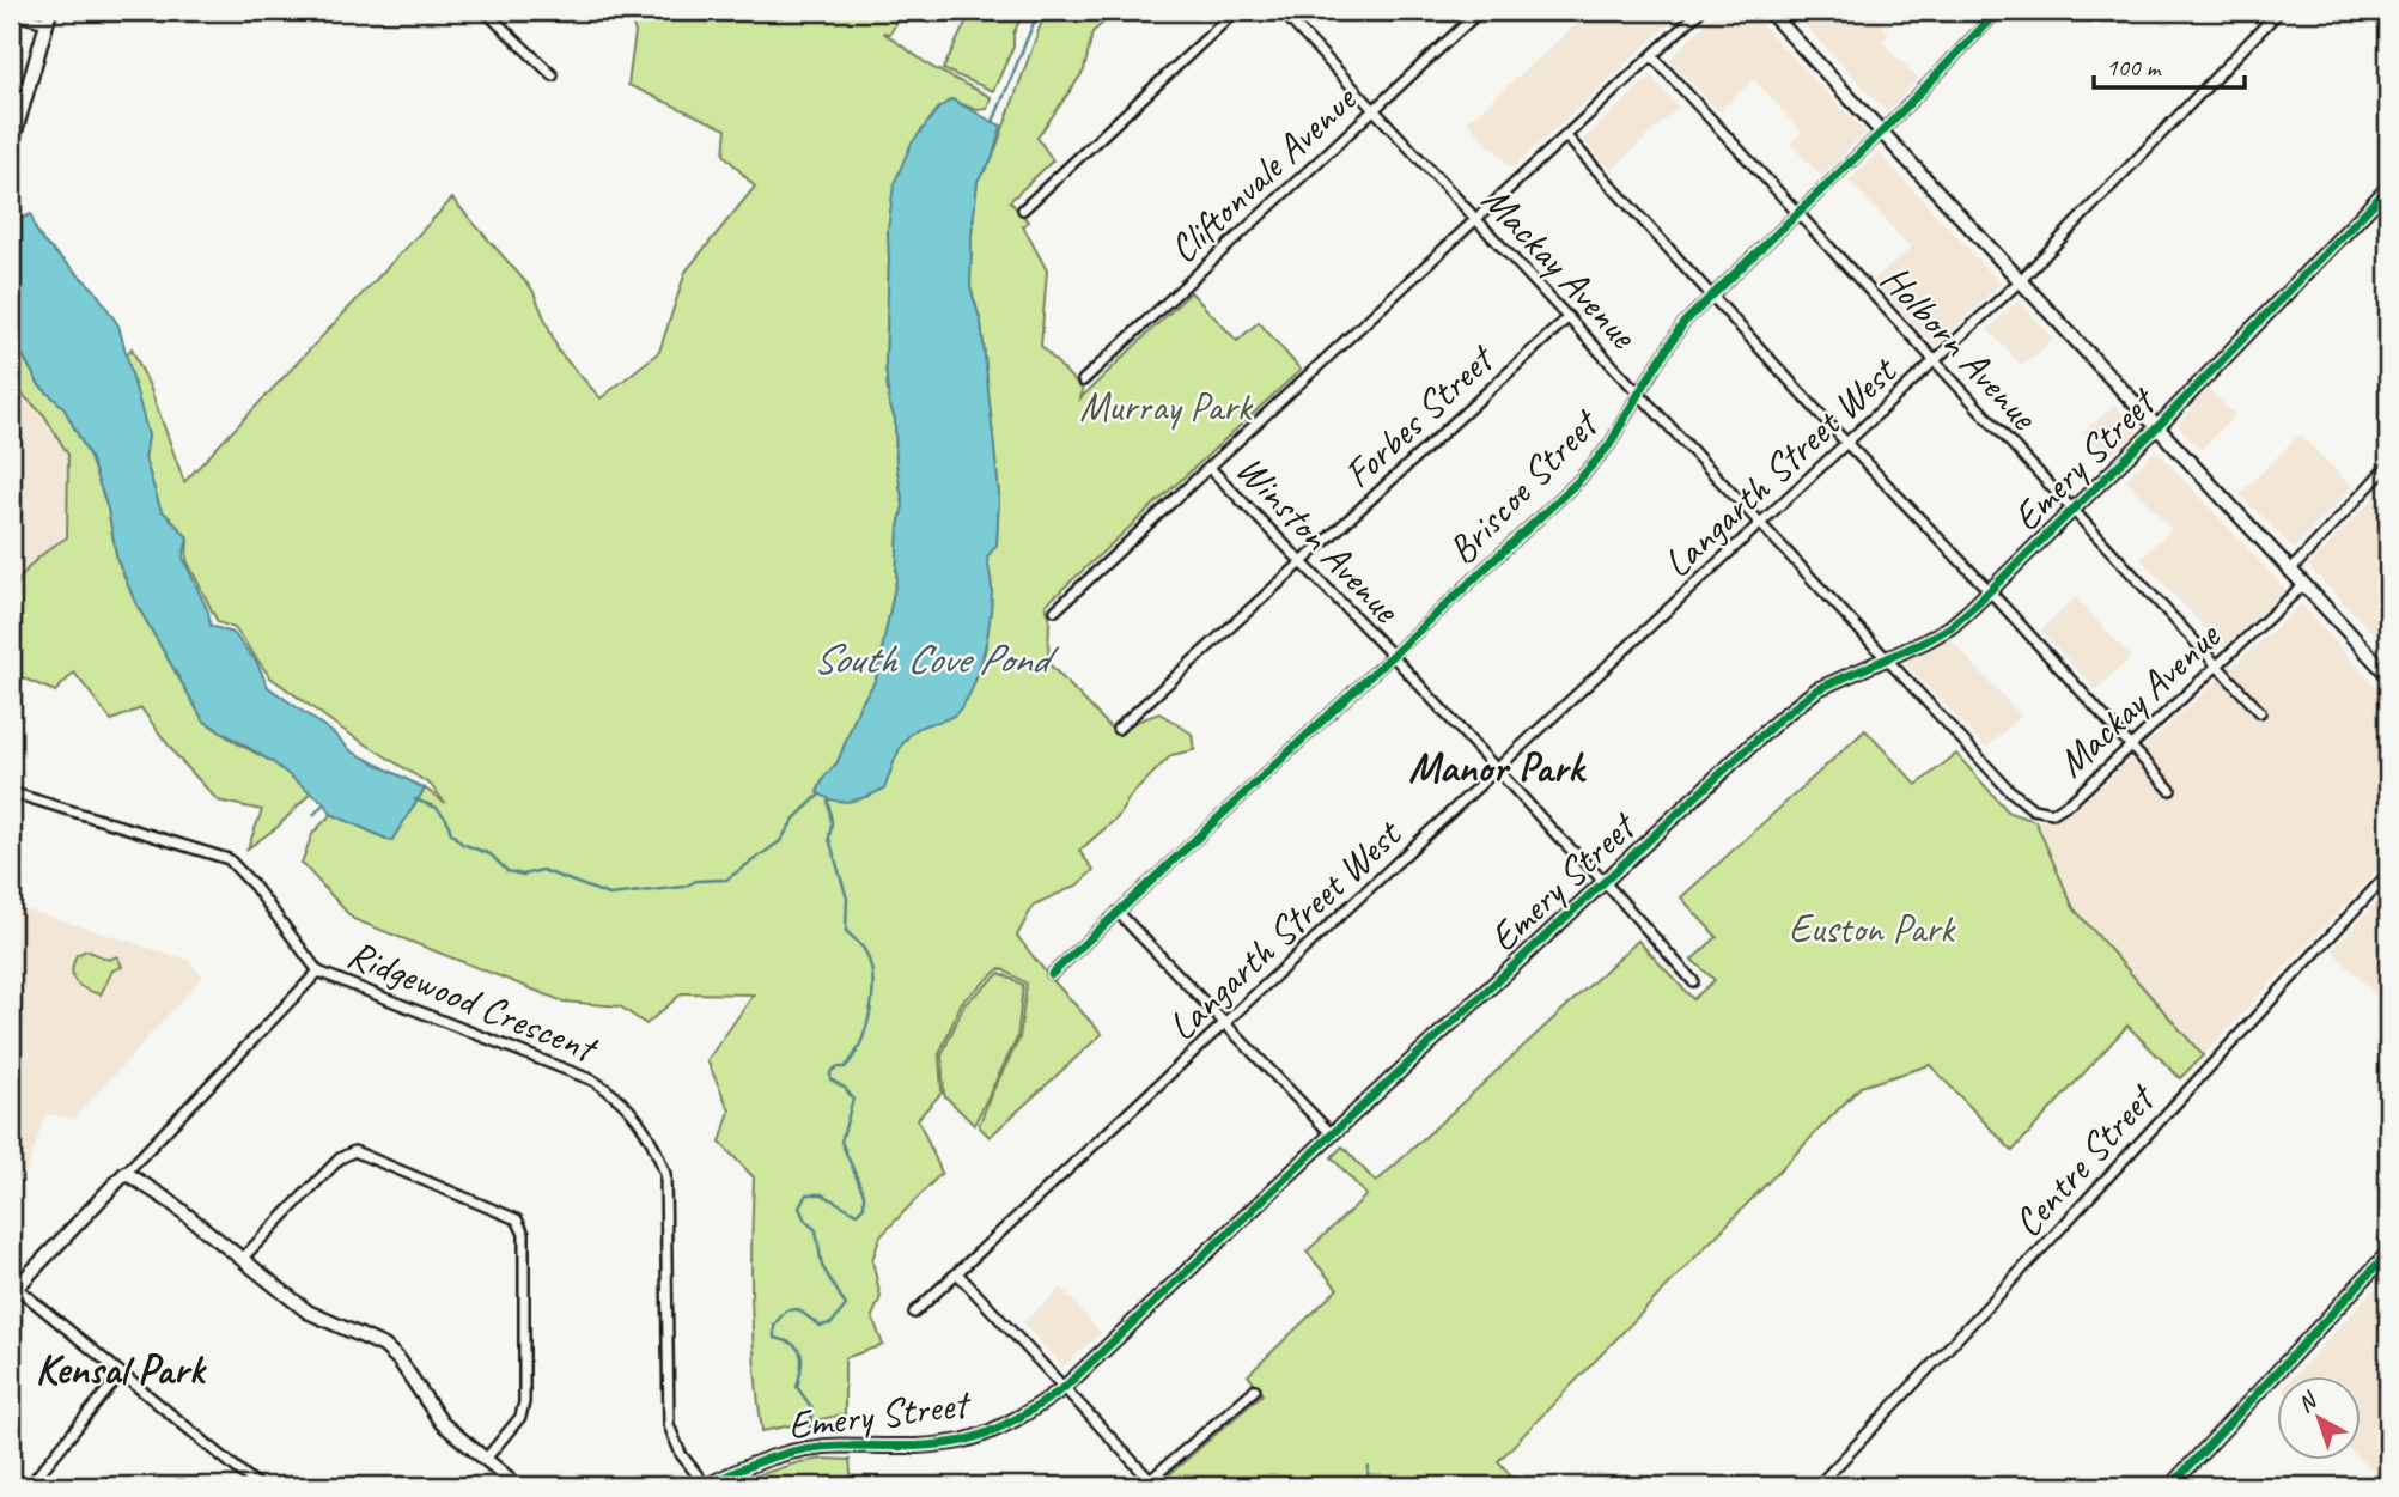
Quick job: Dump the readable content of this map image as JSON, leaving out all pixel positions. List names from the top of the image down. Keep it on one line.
{"streets":{"street":["Cliftonvale Avenue","Mackay Avenue","Holborn Avenue","Forbes Street","Emery Street","Langarth Street West","Briscoe Street","Winston Avenue","Ridgewood Crescent","Centre Street"]},"crossings":[["Cliftonvale Avenue","Mackay Avenue"],["Mackay Avenue","Holborn Avenue"],["Mackay Avenue","Forbes Street"],["Mackay Avenue","Emery Street"],["Mackay Avenue","Langarth Street West"],["Mackay Avenue","Briscoe Street"],["Holborn Avenue","Emery Street"],["Holborn Avenue","Langarth Street West"],["Holborn Avenue","Briscoe Street"],["Forbes Street","Winston Avenue"],["Emery Street","Winston Avenue"],["Emery Street","Ridgewood Crescent"],["Langarth Street West","Winston Avenue"],["Briscoe Street","Winston Avenue"]],"districts":["Manor Park","Kensal Park"],"water":["South Cove Pond"],"parks":["Murray Park","Euston Park"],"scale_bar":"100 m","north":"top left"}
